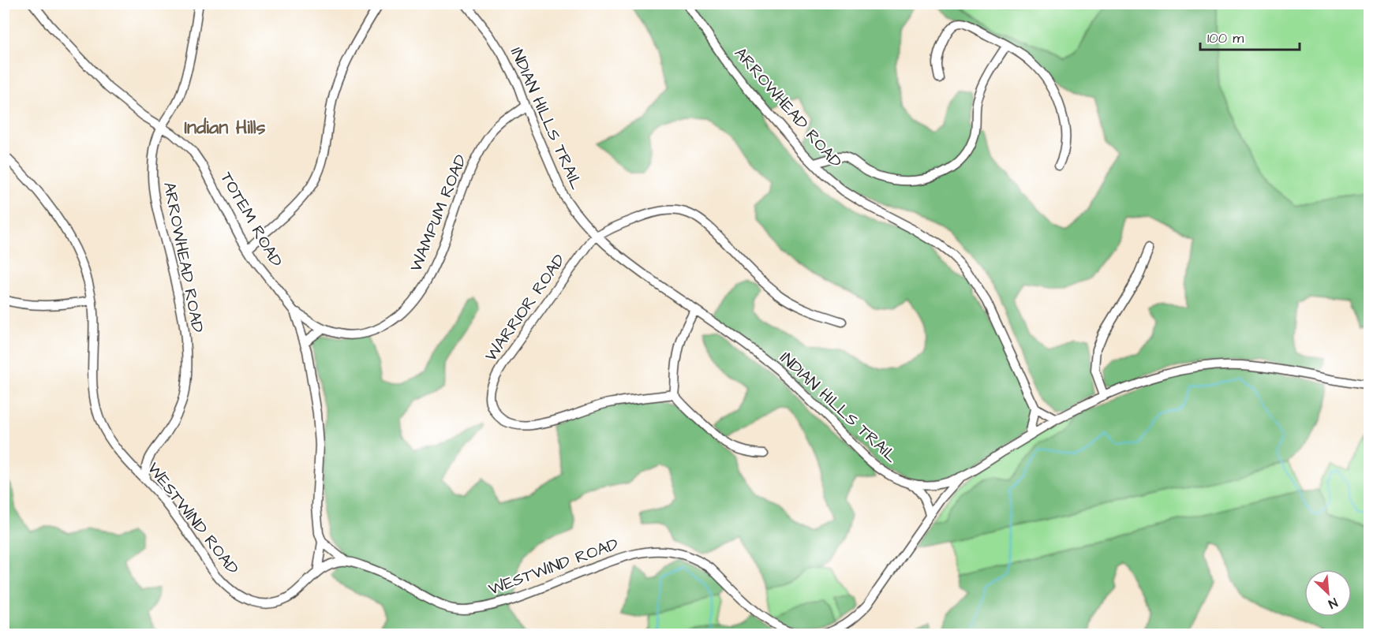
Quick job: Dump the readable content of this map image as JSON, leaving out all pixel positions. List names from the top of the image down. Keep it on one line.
{"streets":{"street":["ARROWHEAD ROAD","INDIAN HILLS TRAIL","WAMPUM ROAD","TOTEM ROAD","WARRIOR ROAD","WESTWIND ROAD"]},"crossings":[["ARROWHEAD ROAD","TOTEM ROAD"],["ARROWHEAD ROAD","WESTWIND ROAD"],["INDIAN HILLS TRAIL","WAMPUM ROAD"],["INDIAN HILLS TRAIL","WARRIOR ROAD"],["WAMPUM ROAD","TOTEM ROAD"],["TOTEM ROAD","WESTWIND ROAD"]],"districts":["Indian Hills"],"scale_bar":"100 m","north":"bottom right"}
